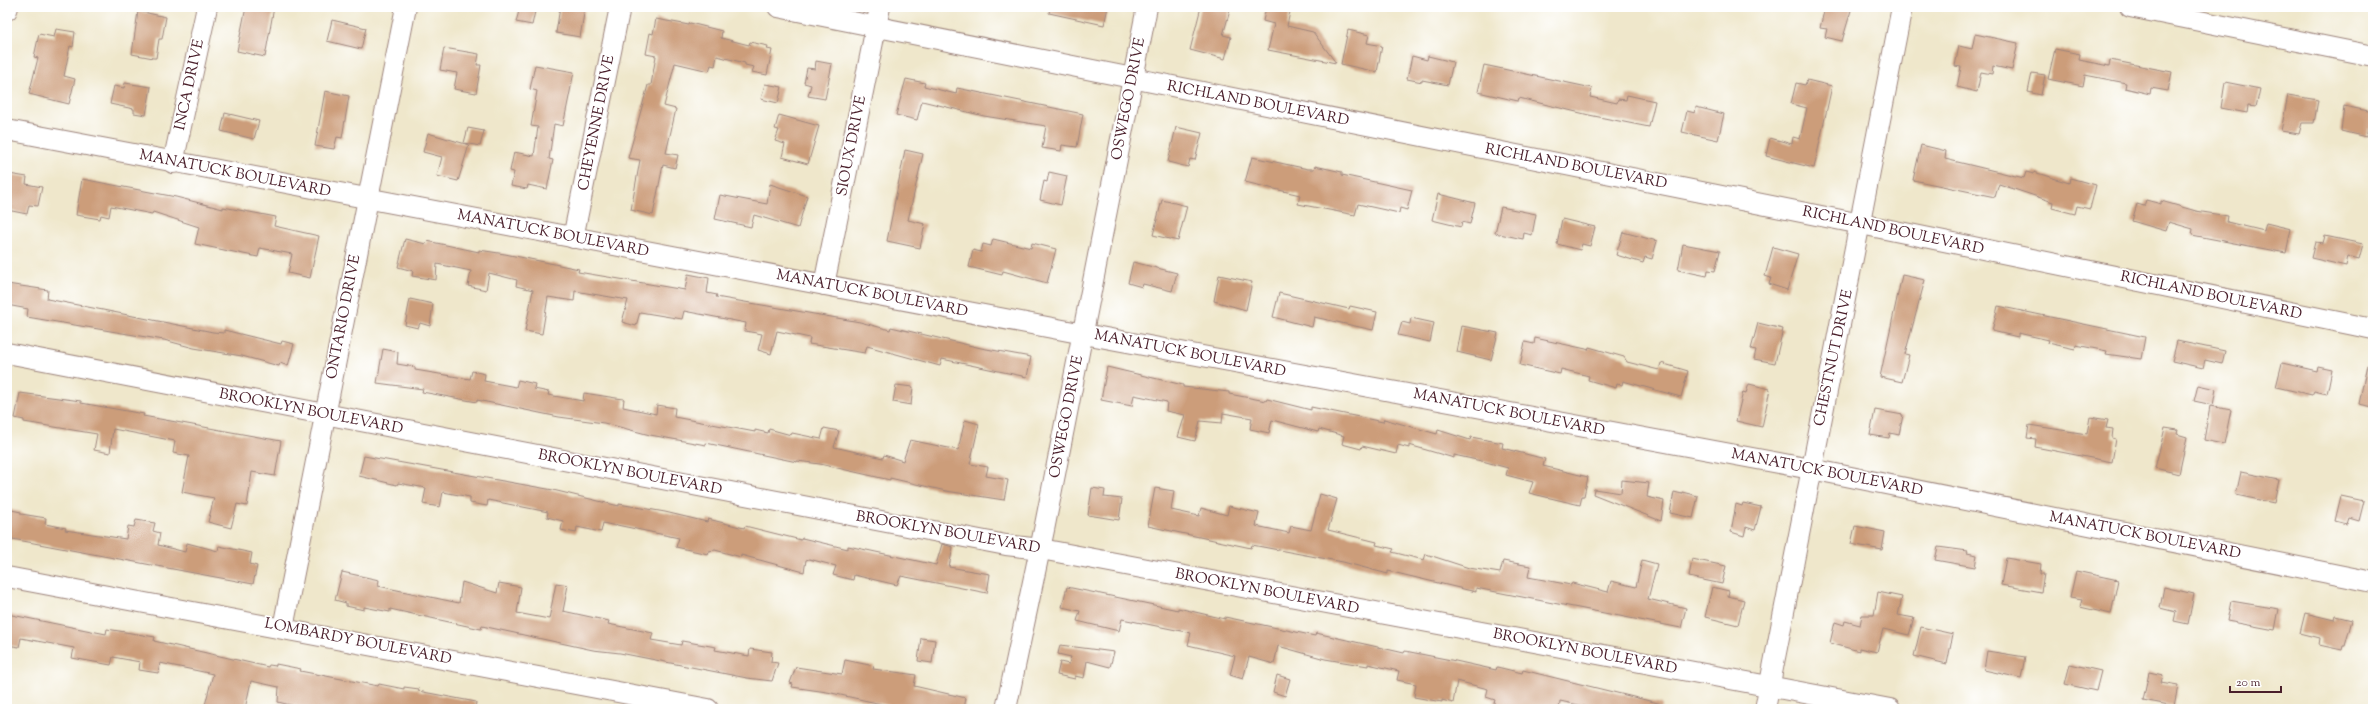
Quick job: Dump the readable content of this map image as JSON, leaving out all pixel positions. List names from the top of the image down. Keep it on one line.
{"streets":{"street":["INCA DRIVE","OSWEGO DRIVE","RICHLAND BOULEVARD","CHEYENNE DRIVE","SIOUX DRIVE","MANATUCK BOULEVARD","ONTARIO DRIVE","CHESTNUT DRIVE","BROOKLYN BOULEVARD","LOMBARDY BOULEVARD"]},"crossings":[["INCA DRIVE","MANATUCK BOULEVARD"],["OSWEGO DRIVE","RICHLAND BOULEVARD"],["OSWEGO DRIVE","MANATUCK BOULEVARD"],["OSWEGO DRIVE","BROOKLYN BOULEVARD"],["RICHLAND BOULEVARD","SIOUX DRIVE"],["RICHLAND BOULEVARD","CHESTNUT DRIVE"],["CHEYENNE DRIVE","MANATUCK BOULEVARD"],["SIOUX DRIVE","MANATUCK BOULEVARD"],["MANATUCK BOULEVARD","ONTARIO DRIVE"],["MANATUCK BOULEVARD","CHESTNUT DRIVE"],["ONTARIO DRIVE","BROOKLYN BOULEVARD"],["ONTARIO DRIVE","LOMBARDY BOULEVARD"],["CHESTNUT DRIVE","BROOKLYN BOULEVARD"]],"scale_bar":"20 m"}
